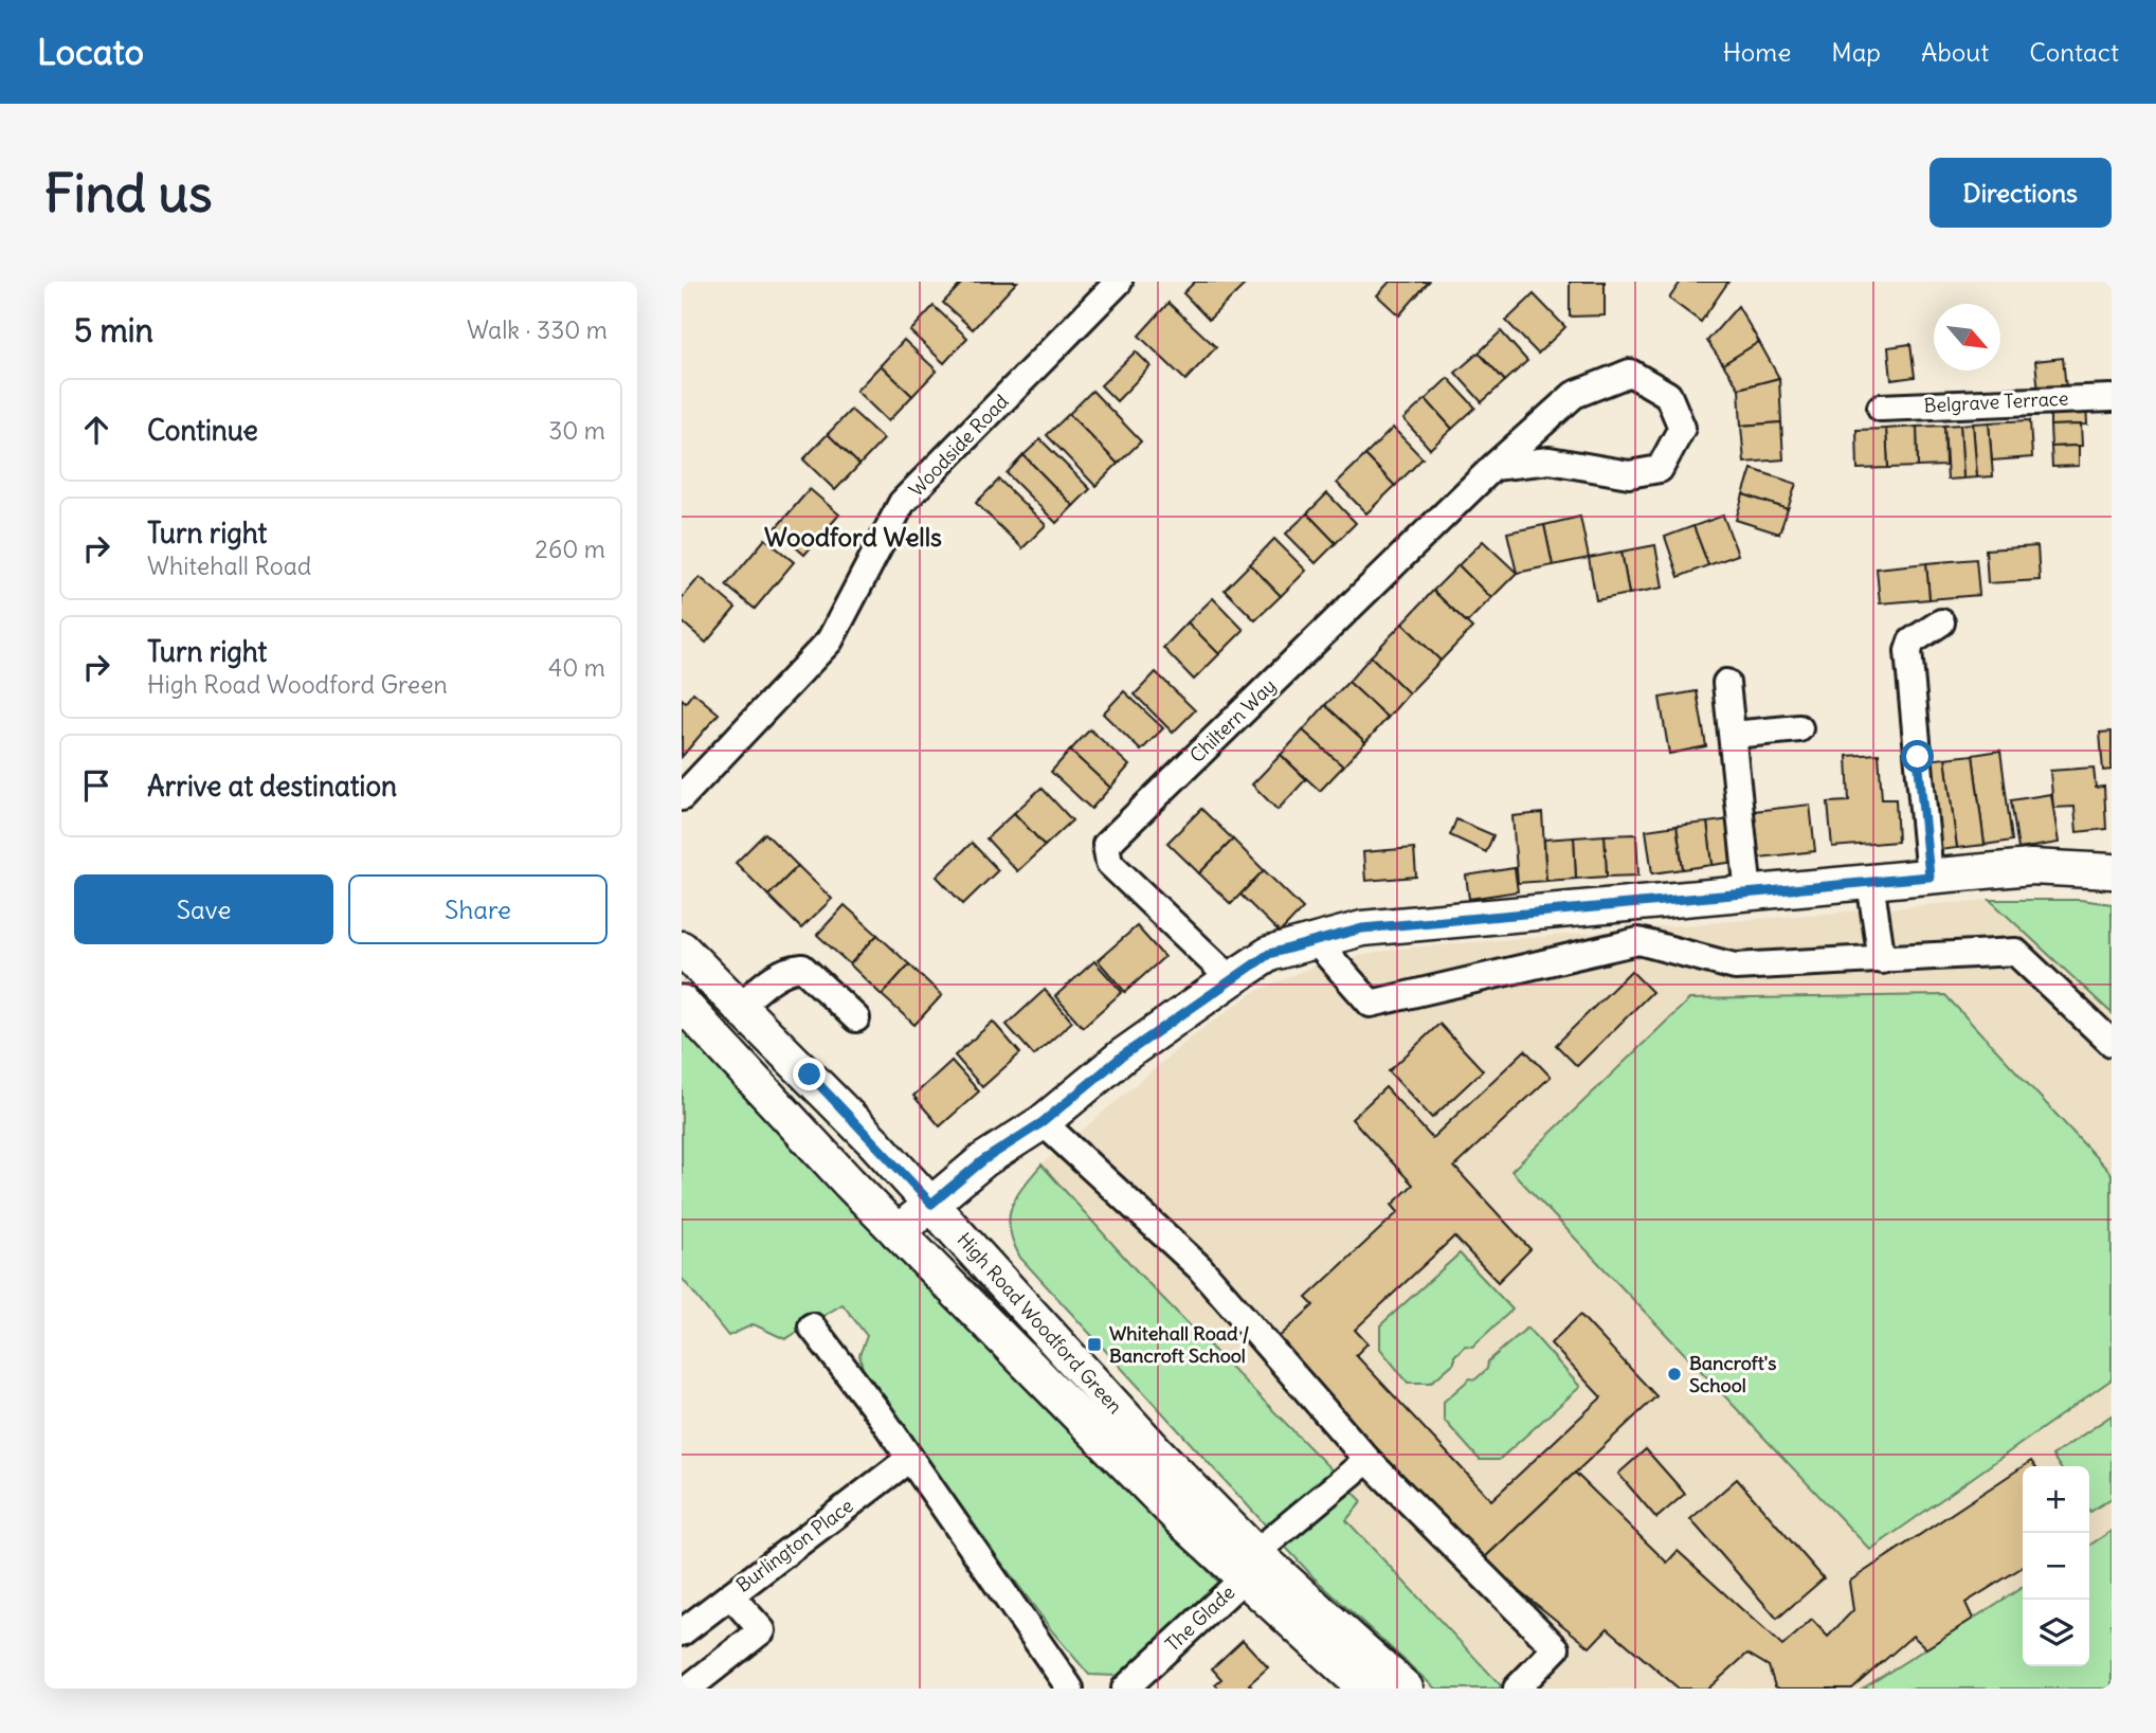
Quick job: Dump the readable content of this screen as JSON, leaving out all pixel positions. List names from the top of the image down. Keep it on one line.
{"streets":{"main road":["High Road Woodford Green"],"street":["Belgrave Terrace","Woodside Road","Chiltern Way","Burlington Place","The Glade"]},"crossings":[["High Road Woodford Green","The Glade"]],"districts":["Woodford Wells"],"places":{"transit":["Whitehall Road / Bancroft School"],"other":["Bancroft's School"]},"north":"bottom right","page":{"header":"Locato","nav":["Home","Map","About","Contact"],"buttons":["Directions",["Save","Share"]],"title":"Find us","heading":["5 min","Walk · 330 m"],"list":[["Continue","30 m"],["Turn right","Whitehall Road","260 m"],["Turn right","High Road Woodford Green","40 m"],"Arrive at destination"],"map_buttons":["+","−"]}}
